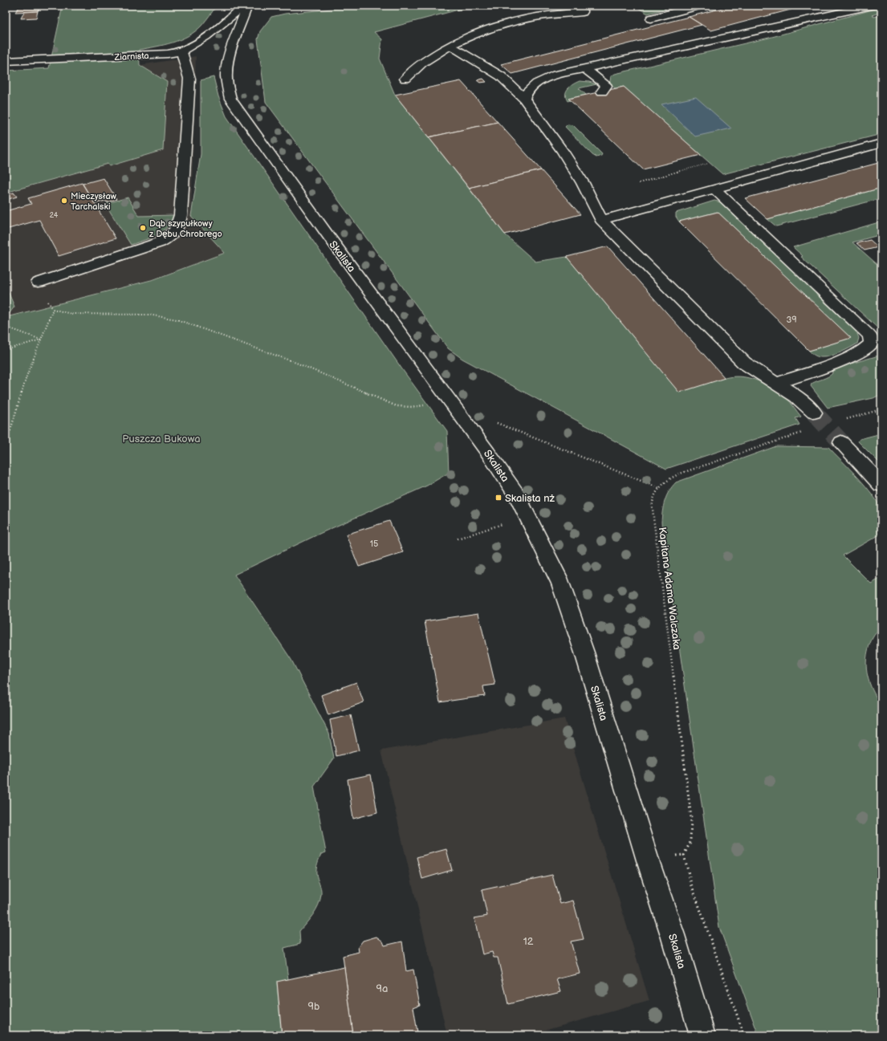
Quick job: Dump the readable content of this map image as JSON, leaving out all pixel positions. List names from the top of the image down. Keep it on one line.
{"streets":{"street":["Ziarnista","Skalista"],"path":["Kapitana Adama Walczaka"]},"parks":["Puszcza Bukowa"],"places":{"other":["Mieczysław Tarchalski","Dąb szypułkowy z Dębu Chrobrego"],"transit":["Skalista nż"]},"house_numbers":["24","39","15","12","9a","9b"]}
